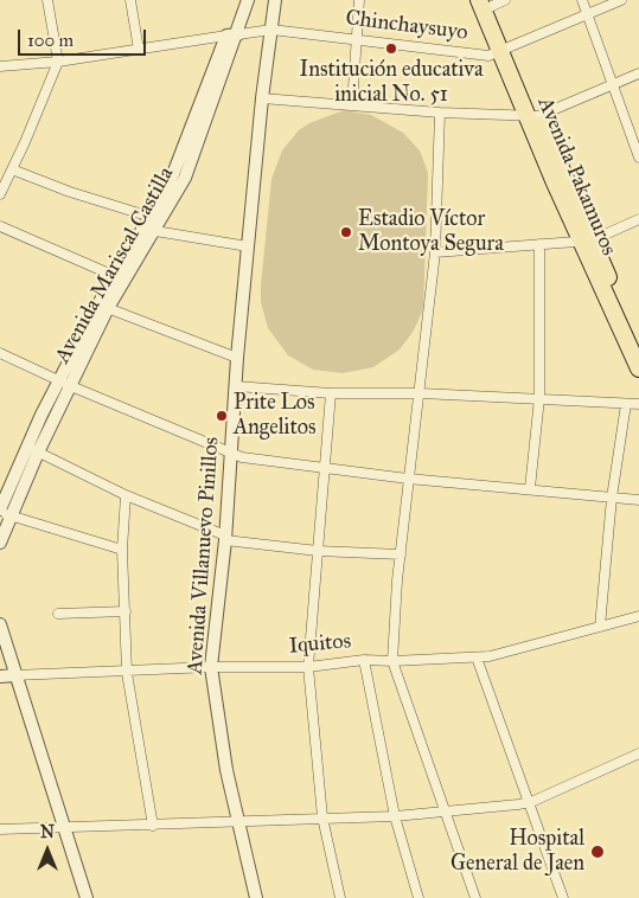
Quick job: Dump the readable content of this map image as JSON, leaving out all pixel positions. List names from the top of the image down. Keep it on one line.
{"streets":{"highway":["Avenida Pakamuros"],"street":["Chinchaysuyo","Avenida Mariscal Castilla","Avenida Villanuevo Pinillos","Iquitos"]},"crossings":[["Chinchaysuyo","Avenida Pakamuros"],["Chinchaysuyo","Avenida Mariscal Castilla"],["Chinchaysuyo","Avenida Villanuevo Pinillos"],["Avenida Villanuevo Pinillos","Iquitos"]],"places":["Institución educativa inicial No. 51","Estadio Víctor Montoya Segura","Prite Los Angelitos","Hospital General de Jaen"],"scale_bar":"100 m","north":"top"}
